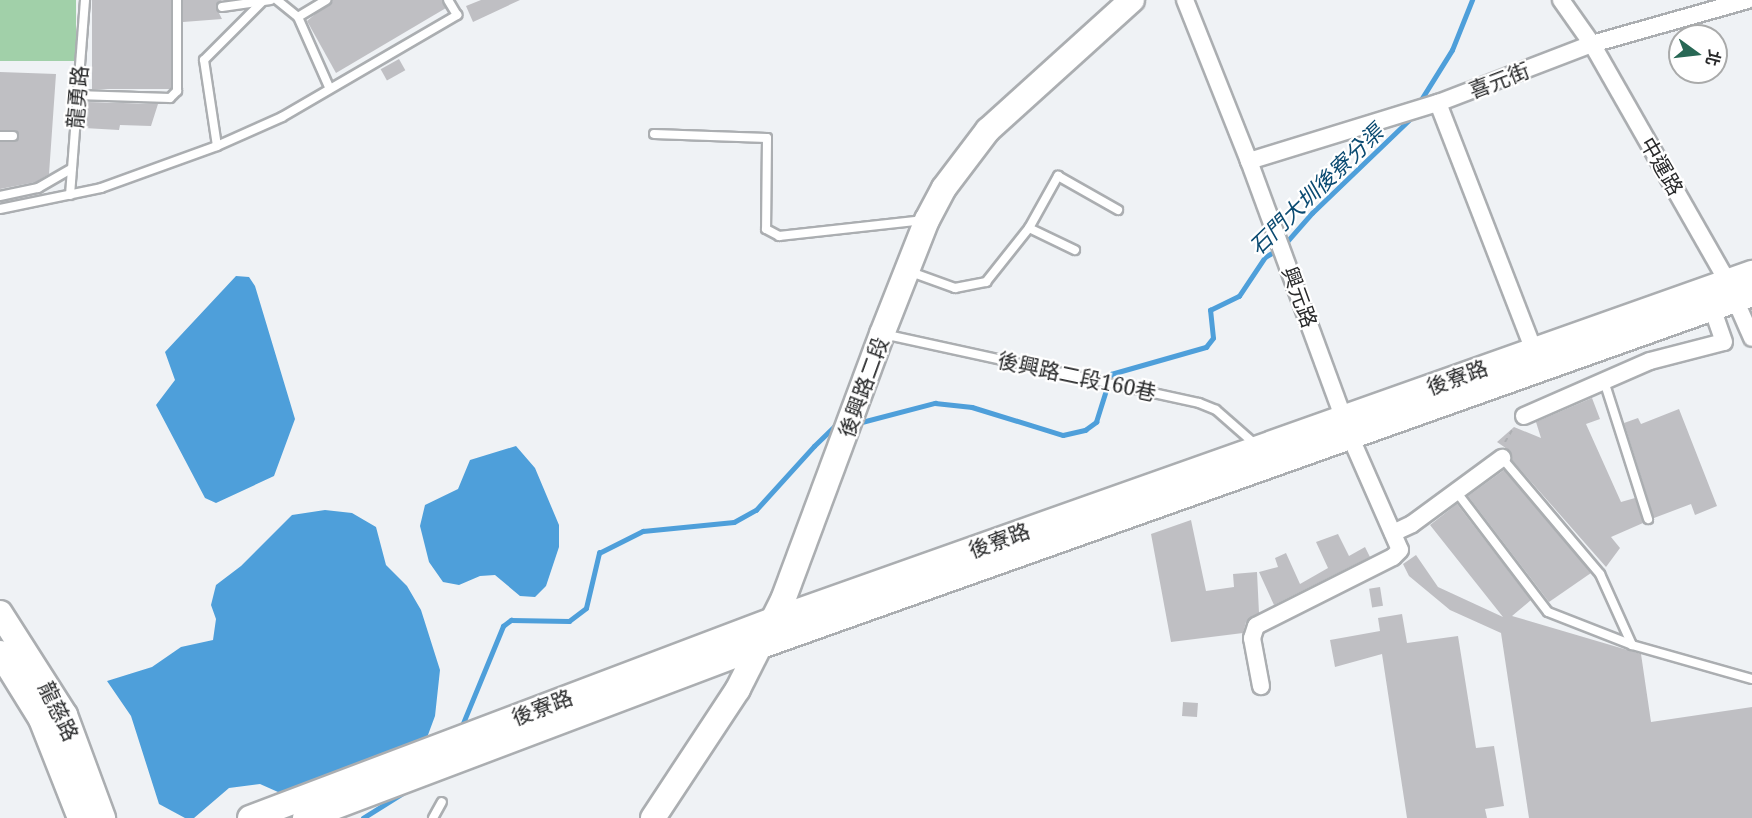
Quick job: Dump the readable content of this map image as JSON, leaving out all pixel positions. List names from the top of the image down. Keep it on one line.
{"streets":{"street":["喜元街","中運路","興元路","後寮路","後興路二段","龍慈路"],"lane":["龍勇路","後興路二段160巷"]},"crossings":[["喜元街","中運路"],["喜元街","興元路"],["中運路","後寮路"],["興元路","後寮路"],["後興路二段160巷","後寮路"],["後興路二段160巷","後興路二段"],["後寮路","後興路二段"]],"water":["石門大圳後寮分渠"],"north":"right"}
